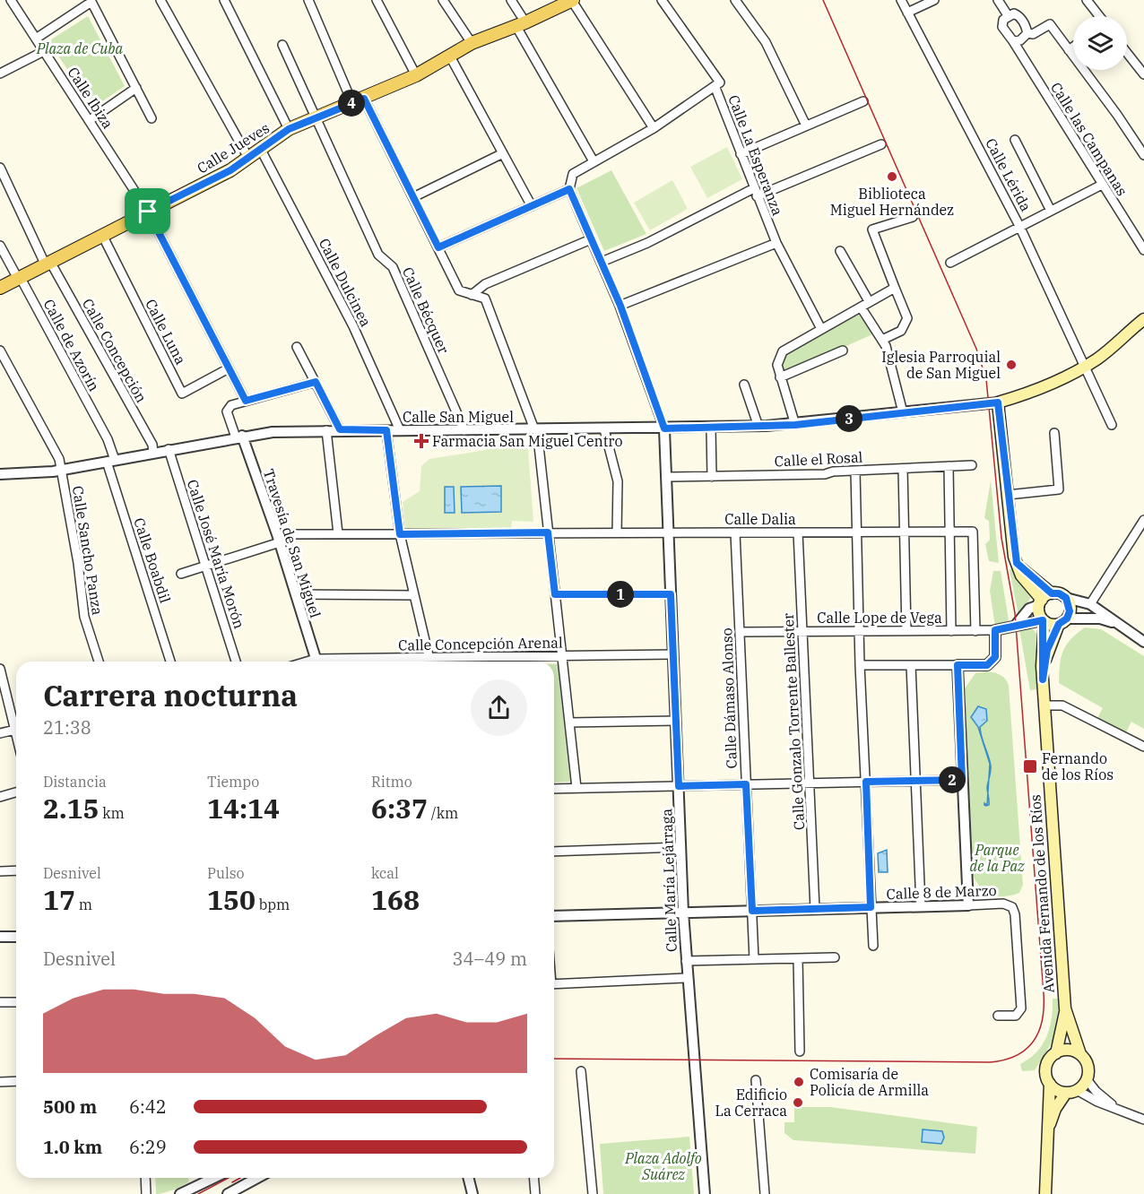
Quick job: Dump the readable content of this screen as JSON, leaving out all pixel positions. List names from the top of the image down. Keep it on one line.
{"streets":{"main road":["Calle Jueves","Avenida Fernando de los Ríos"],"street":["Calle Ibiza","Calle las Campanas","Calle La Esperanza","Calle Lérida","Calle Dulcinea","Calle Bécquer","Calle Luna","Calle de Azorín","Calle Concepción","Calle San Miguel","Calle el Rosal","Calle Dalia","Travesía de San Miguel","Calle Sancho Panza","Calle José María Morón","Calle Boabdil","Calle Lope de Vega","Calle Concepción Arenal","Calle Dámaso Alonso","Calle Gonzalo Torrente Ballester","Calle María Lejárraga","Calle 8 de Marzo"]},"crossings":[["Calle Ibiza","Calle Jueves"],["Calle Ibiza","Calle Luna"],["Calle Jueves","Calle Dulcinea"],["Calle Jueves","Calle Bécquer"],["Calle Jueves","Calle Luna"],["Calle Jueves","Calle de Azorín"],["Calle Jueves","Calle Concepción"],["Calle Dulcinea","Calle San Miguel"],["Calle Bécquer","Calle San Miguel"],["Calle de Azorín","Calle San Miguel"],["Calle de Azorín","Calle Boabdil"],["Calle Concepción","Calle San Miguel"],["Calle San Miguel","Travesía de San Miguel"],["Calle San Miguel","Calle Sancho Panza"],["Calle San Miguel","Calle José María Morón"],["Calle San Miguel","Calle Boabdil"],["Calle San Miguel","Calle María Lejárraga"],["Calle el Rosal","Calle María Lejárraga"],["Calle Dalia","Travesía de San Miguel"],["Calle Dalia","Calle José María Morón"],["Calle Dalia","Calle Lope de Vega"],["Calle Dalia","Calle Dámaso Alonso"],["Calle Dalia","Calle Gonzalo Torrente Ballester"],["Calle Dalia","Calle María Lejárraga"],["Calle Lope de Vega","Calle Dámaso Alonso"],["Calle Lope de Vega","Calle Gonzalo Torrente Ballester"],["Calle Lope de Vega","Avenida Fernando de los Ríos"],["Calle Concepción Arenal","Calle María Lejárraga"],["Calle Dámaso Alonso","Calle 8 de Marzo"],["Calle Gonzalo Torrente Ballester","Calle 8 de Marzo"],["Calle María Lejárraga","Calle 8 de Marzo"]],"parks":["Plaza de Cuba","Parque de la Paz","Plaza Adolfo Suárez"],"places":{"other":["Biblioteca Miguel Hernández","Iglesia Parroquial de San Miguel","Comisaría de Policía de Armilla","Edificio La Cerraca"],"health":["Farmacia San Miguel Centro"],"transit":["Fernando de los Ríos"]},"page":{"pins":["4","3","1","2"],"heading":["Carrera nocturna","21:38"],"stats":[["Distancia","2.15 km"],["Tiempo","14:14"],["Ritmo","6:37 /km"],["Desnivel","17 m"],["Pulso","150 bpm"],["kcal","168"]],"chart":["Desnivel","34–49 m"],"list":[{"name":"500 m","note":"6:42"},{"name":"1.0 km","note":"6:29"}]}}
